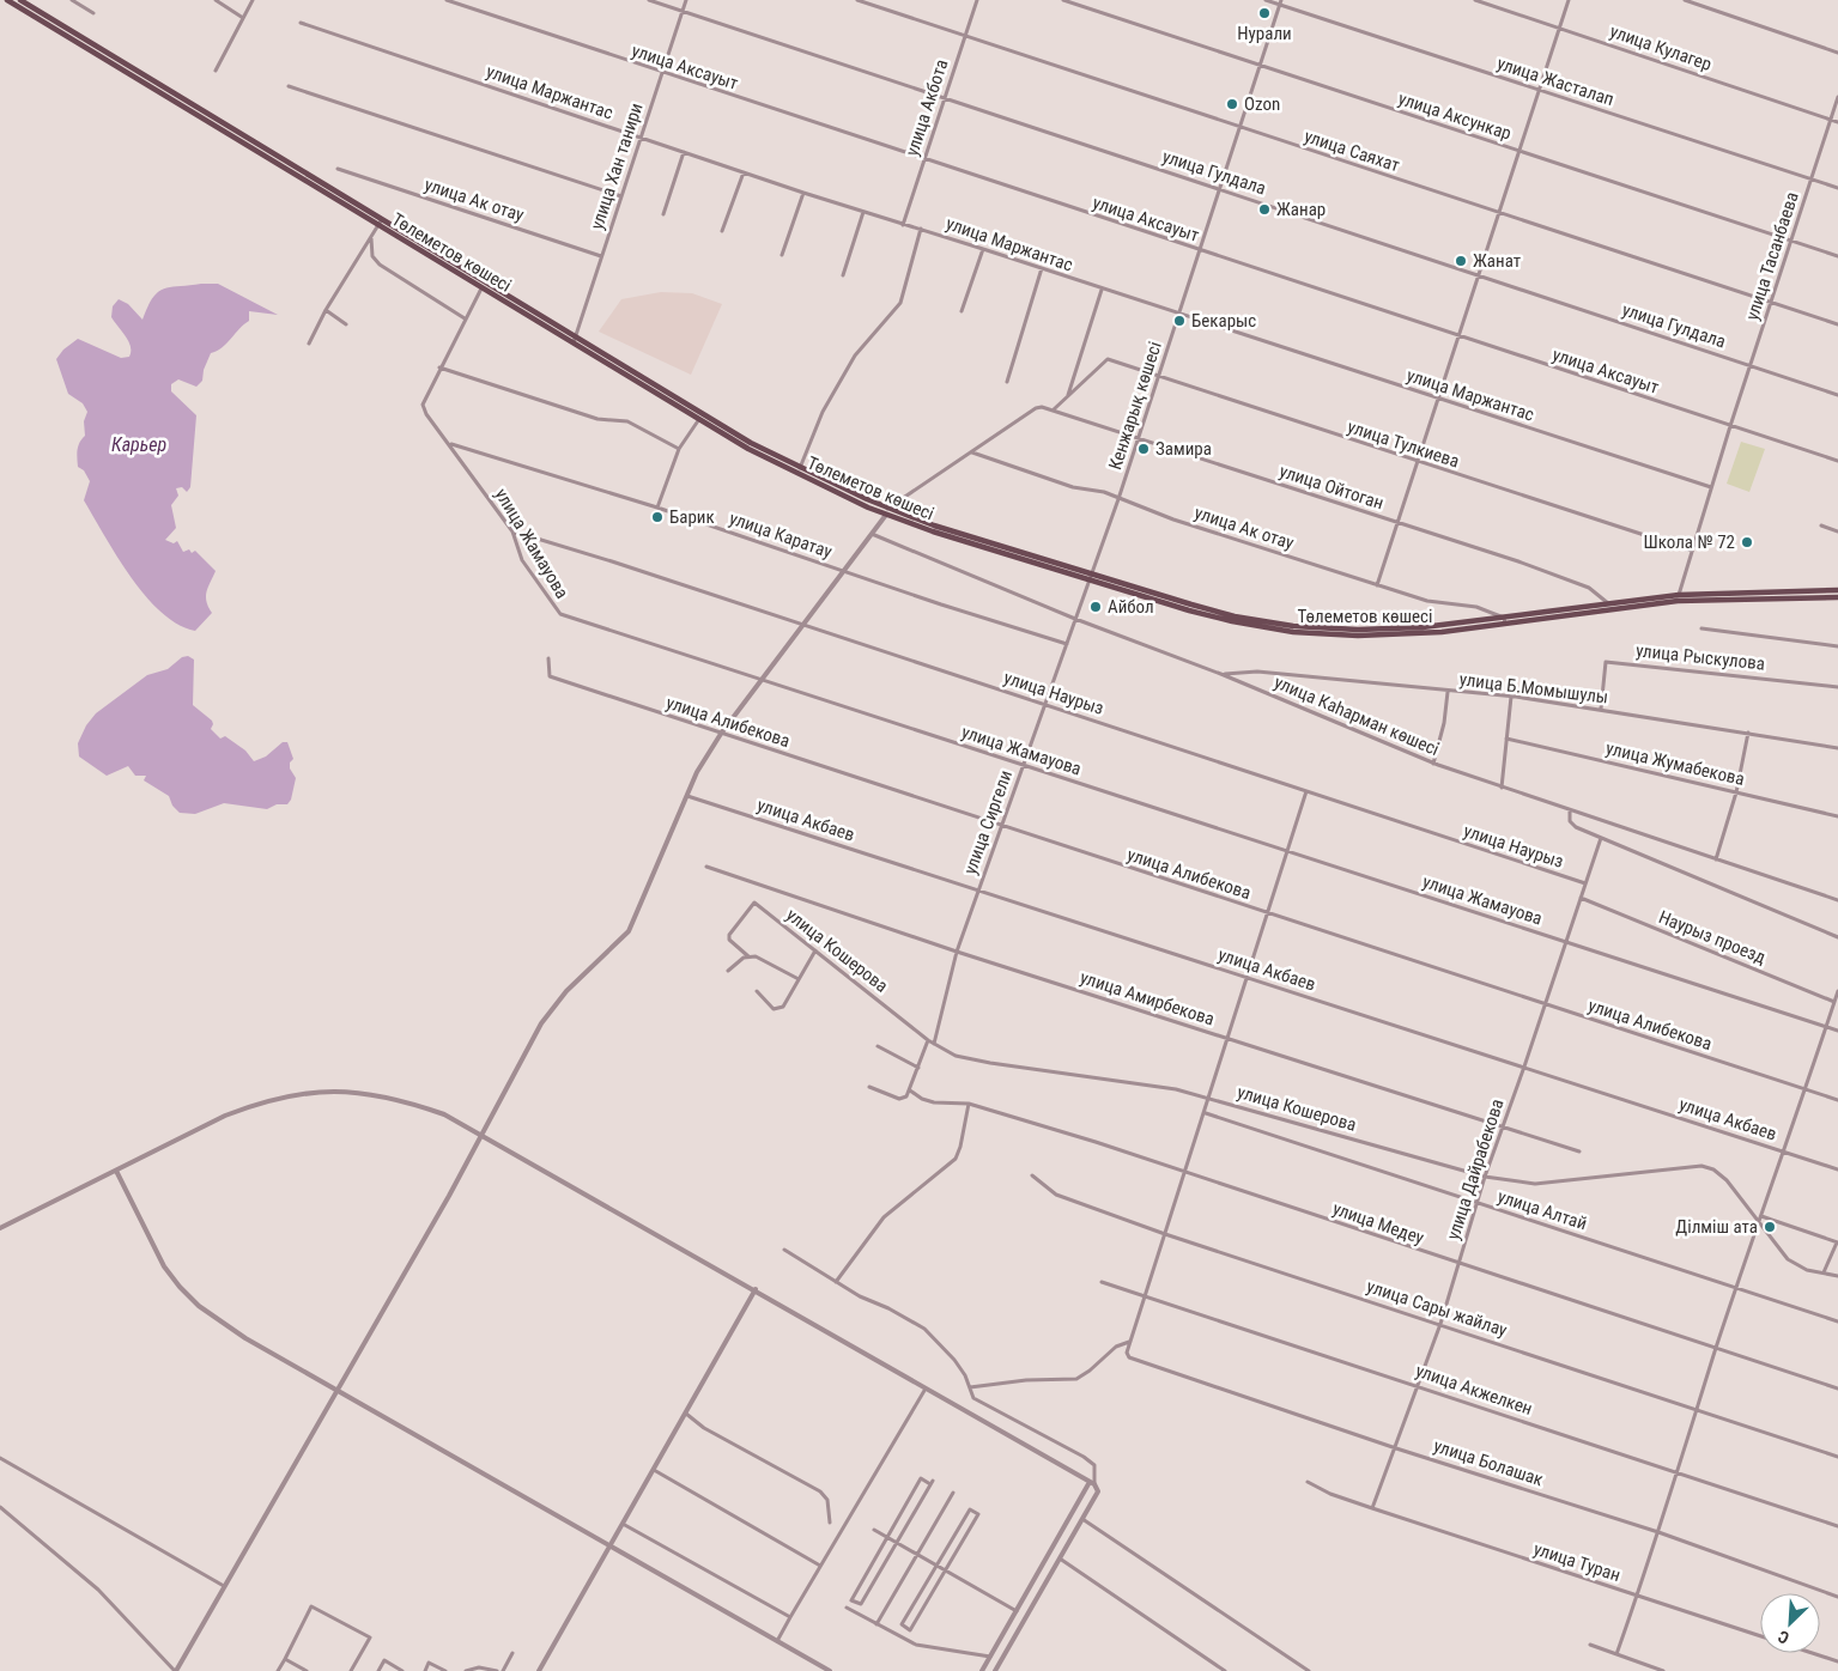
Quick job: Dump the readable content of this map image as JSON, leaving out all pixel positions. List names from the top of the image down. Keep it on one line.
{"streets":{"main road":["Төлеметов көшесі"],"street":["улица Кулагер","улица Аксауыт","улица Жасталап","улица Маржантас","улица Акбота","улица Аксункар","улица Саяхат","улица Хан танири","улица Гулдала","улица Ак отау","улица Тасанбаева","Кенжарық көшесі","улица Тулкиева","улица Ойтоган","улица Каратау","улица Жамауова","улица Рыскулова","улица Б.Момышулы","улица Наурыз","улица Каһарман көшесі","улица Алибекова","улица Жумабекова","улица Акбаев","улица Сиргели","Наурыз проезд","улица Кошерова","улица Амирбекова","улица Дайрабекова","улица Алтай","улица Медеу","улица Сары жайлау","улица Акжелкен","улица Болашак","улица Туран"]},"crossings":[["улица Кулагер","улица Тасанбаева"],["улица Аксауыт","улица Акбота"],["улица Аксауыт","улица Хан танири"],["улица Аксауыт","улица Тасанбаева"],["улица Аксауыт","Кенжарық көшесі"],["улица Жасталап","улица Тасанбаева"],["улица Жасталап","Кенжарық көшесі"],["улица Маржантас","улица Акбота"],["улица Маржантас","улица Хан танири"],["улица Маржантас","улица Тасанбаева"],["улица Маржантас","Кенжарық көшесі"],["улица Акбота","улица Саяхат"],["улица Акбота","улица Гулдала"],["улица Аксункар","улица Тасанбаева"],["улица Аксункар","Кенжарық көшесі"],["улица Саяхат","улица Тасанбаева"],["улица Саяхат","Кенжарық көшесі"],["улица Хан танири","улица Гулдала"],["улица Хан танири","улица Ак отау"],["улица Хан танири","Төлеметов көшесі"],["улица Гулдала","улица Тасанбаева"],["улица Гулдала","Кенжарық көшесі"],["улица Ак отау","Төлеметов көшесі"],["улица Ак отау","Кенжарық көшесі"],["улица Ак отау","улица Ойтоган"],["Төлеметов көшесі","улица Тасанбаева"],["Төлеметов көшесі","Кенжарық көшесі"],["Төлеметов көшесі","улица Ойтоган"],["Төлеметов көшесі","улица Жамауова"],["Төлеметов көшесі","улица Сиргели"],["улица Тасанбаева","улица Тулкиева"],["Кенжарық көшесі","улица Тулкиева"],["Кенжарық көшесі","улица Ойтоган"],["Кенжарық көшесі","улица Сиргели"],["улица Каратау","улица Жамауова"],["улица Каратау","улица Сиргели"],["улица Жамауова","улица Наурыз"],["улица Жамауова","улица Сиргели"],["улица Жамауова","улица Дайрабекова"],["улица Рыскулова","улица Б.Момышулы"],["улица Б.Момышулы","улица Каһарман көшесі"],["улица Наурыз","улица Каһарман көшесі"],["улица Наурыз","улица Сиргели"],["улица Наурыз","улица Дайрабекова"],["улица Каһарман көшесі","улица Сиргели"],["улица Алибекова","улица Сиргели"],["улица Алибекова","улица Дайрабекова"],["улица Акбаев","улица Сиргели"],["улица Акбаев","улица Дайрабекова"],["улица Сиргели","улица Кошерова"],["улица Сиргели","улица Амирбекова"],["Наурыз проезд","улица Дайрабекова"],["улица Кошерова","улица Дайрабекова"],["улица Амирбекова","улица Дайрабекова"],["улица Дайрабекова","улица Алтай"],["улица Дайрабекова","улица Медеу"],["улица Дайрабекова","улица Сары жайлау"],["улица Дайрабекова","улица Акжелкен"],["улица Дайрабекова","улица Болашак"],["улица Дайрабекова","улица Туран"]],"water":["Карьер"],"places":["Нурали","Ozon","Жанар","Жанат","Бекарыс","Замира","Барик","Школа № 72","Айбол","Ділміш ата"],"north":"bottom left"}
